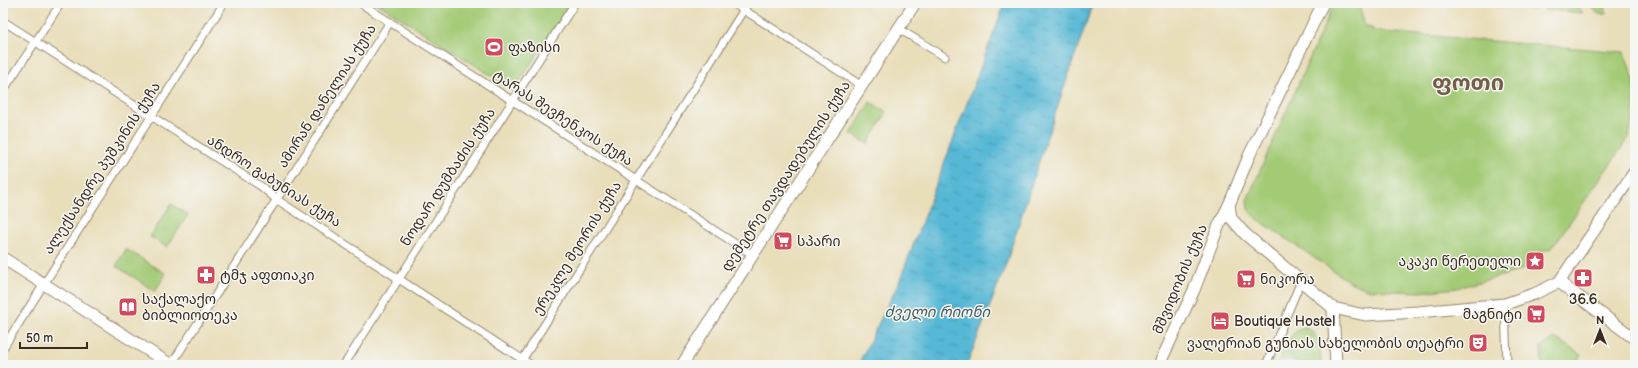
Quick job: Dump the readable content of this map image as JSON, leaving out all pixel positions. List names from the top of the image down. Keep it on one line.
{"streets":{"street":["ამირან დანელიას ქუჩა","ტარას შევჩენკოს ქუჩა","ალექსანდრე პუშკინის ქუჩა","დემეტრე თავდადებულის ქუჩა","ნოდარ დუმბაძის ქუჩა","ანდრო გაბუნიას ქუჩა","ერეკლე მეორის ქუჩა","მშვიდობის ქუჩა"]},"crossings":[["ამირან დანელიას ქუჩა","ტარას შევჩენკოს ქუჩა"],["ამირან დანელიას ქუჩა","ანდრო გაბუნიას ქუჩა"],["ტარას შევჩენკოს ქუჩა","დემეტრე თავდადებულის ქუჩა"],["ტარას შევჩენკოს ქუჩა","ნოდარ დუმბაძის ქუჩა"],["ტარას შევჩენკოს ქუჩა","ერეკლე მეორის ქუჩა"],["ალექსანდრე პუშკინის ქუჩა","ანდრო გაბუნიას ქუჩა"],["ნოდარ დუმბაძის ქუჩა","ანდრო გაბუნიას ქუჩა"],["ანდრო გაბუნიას ქუჩა","ერეკლე მეორის ქუჩა"]],"districts":["ფოთი"],"water":["ძველი რიონი"],"places":{"sports":["ფაზისი"],"supermarket":["სპარი","ნიკორა","მაგნიტი"],"place":["აკაკი წერეთელი"],"pharmacy":["ტმჯ აფთიაკი","36.6"],"library":["საქალაქო ბიბლიოთეკა"],"hotel":["Boutique Hostel"],"theatre":["ვალერიან გუნიას სახელობის თეატრი"]},"scale_bar":"50 m","north":"top"}
